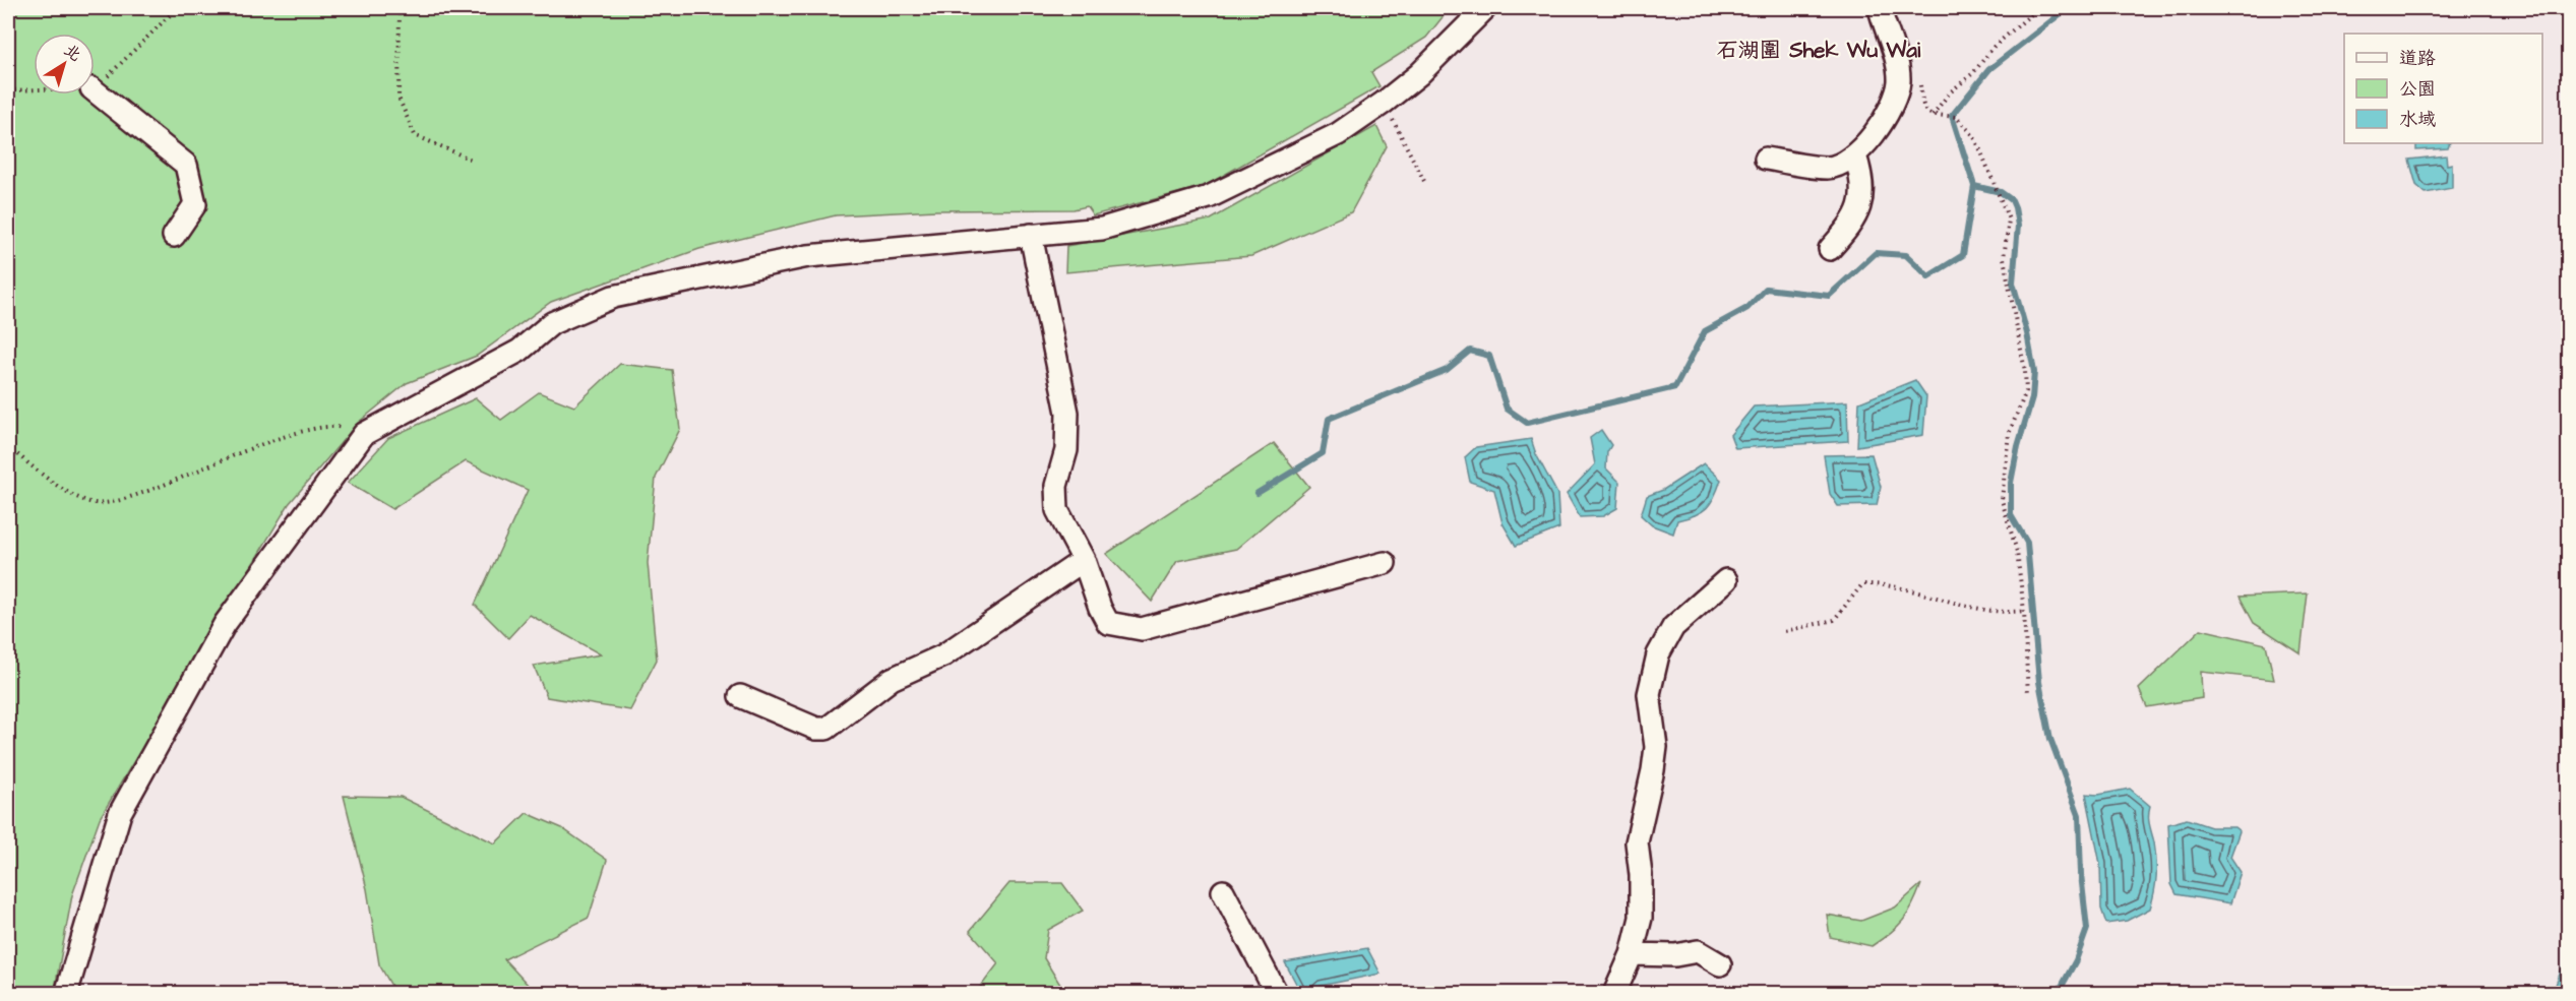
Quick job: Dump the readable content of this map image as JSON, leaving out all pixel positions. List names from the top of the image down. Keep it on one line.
{"districts":["石湖圍 Shek Wu Wai"],"legend":["道路","公園","水域"],"north":"top right"}
